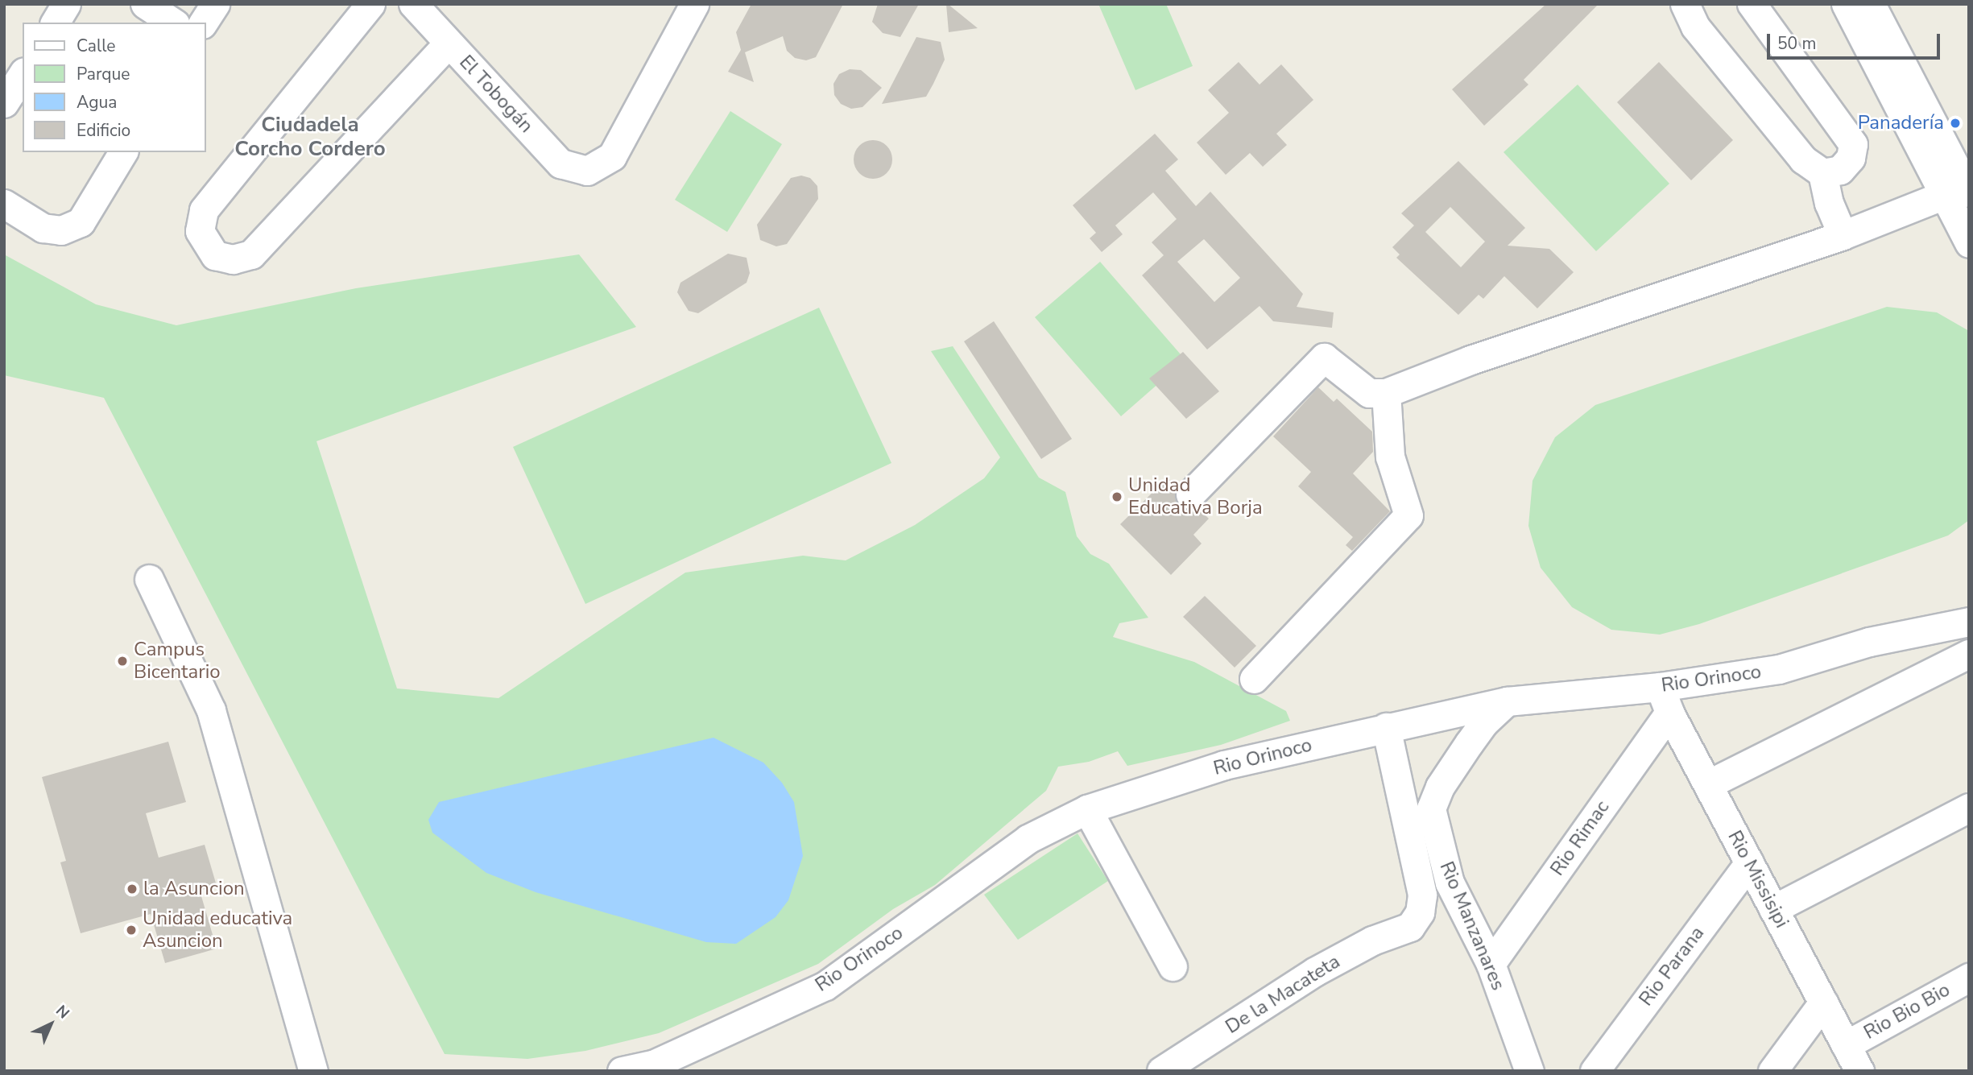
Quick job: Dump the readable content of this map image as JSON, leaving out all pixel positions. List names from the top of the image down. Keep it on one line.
{"streets":{"street":["El Tobogán","Rio Orinoco","Rio Rimac","Rio Missisipi","Rio Manzanares","Rio Parana","De la Macateta","Rio Bio Bio"]},"crossings":[["Rio Orinoco","Rio Missisipi"],["Rio Orinoco","Rio Manzanares"],["Rio Rimac","Rio Missisipi"],["Rio Rimac","Rio Manzanares"],["Rio Missisipi","Rio Parana"],["Rio Missisipi","Rio Bio Bio"],["Rio Manzanares","De la Macateta"]],"districts":["Ciudadela Corcho Cordero"],"places":["Panadería","Unidad Educativa Borja","Campus Bicentario","la Asuncion","Unidad educativa Asuncion"],"legend":["Calle","Parque","Agua","Edificio"],"scale_bar":"50 m","north":"top right"}
